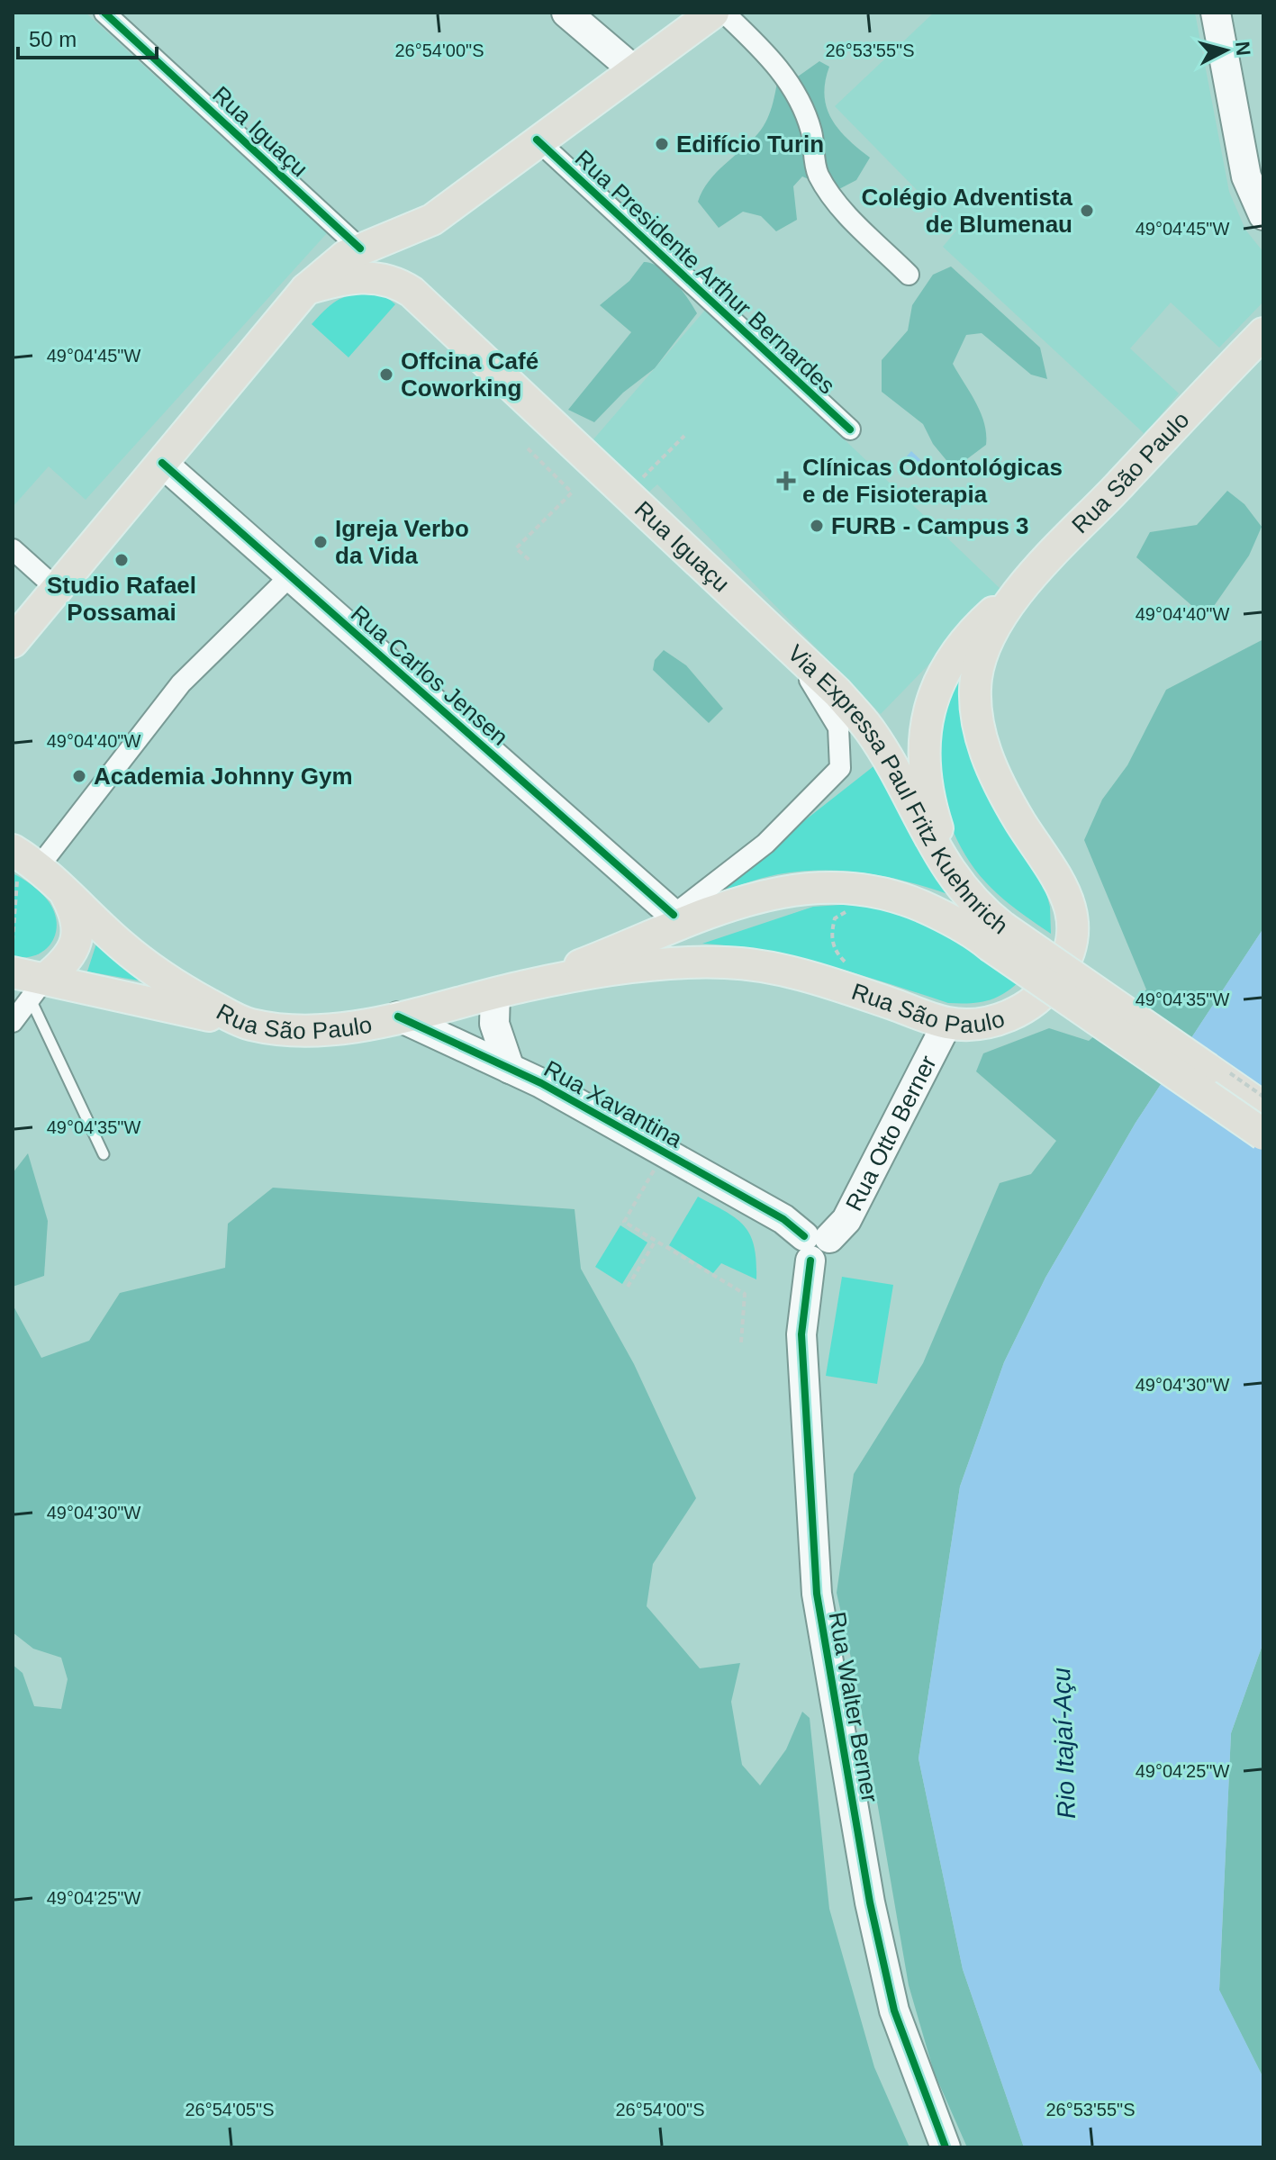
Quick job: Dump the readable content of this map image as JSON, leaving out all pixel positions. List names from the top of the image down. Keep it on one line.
{"streets":{"main road":["Rua Iguaçu","Rua São Paulo","Via Expressa Paul Fritz Kuehnrich"],"street":["Rua Presidente Arthur Bernardes","Rua Carlos Jensen","Rua Xavantina","Rua Otto Berner","Rua Walter Berner"]},"crossings":[["Rua Iguaçu","Via Expressa Paul Fritz Kuehnrich"],["Rua São Paulo","Via Expressa Paul Fritz Kuehnrich"],["Rua São Paulo","Rua Xavantina"],["Rua São Paulo","Rua Otto Berner"],["Rua Xavantina","Rua Otto Berner"],["Rua Xavantina","Rua Walter Berner"],["Rua Otto Berner","Rua Walter Berner"]],"water":["Rio Itajaí-Açu"],"places":{"other":["Edifício Turin","Colégio Adventista de Blumenau","Offcina Café Coworking","FURB - Campus 3","Igreja Verbo da Vida","Studio Rafael Possamai","Academia Johnny Gym"],"health":["Clínicas Odontológicas e de Fisioterapia"]},"scale_bar":"50 m","north":"right","coordinates":["26°54'00\"S","26°53'55\"S","49°04'45\"W","49°04'40\"W","49°04'35\"W","49°04'30\"W","49°04'25\"W","26°54'05\"S"]}
